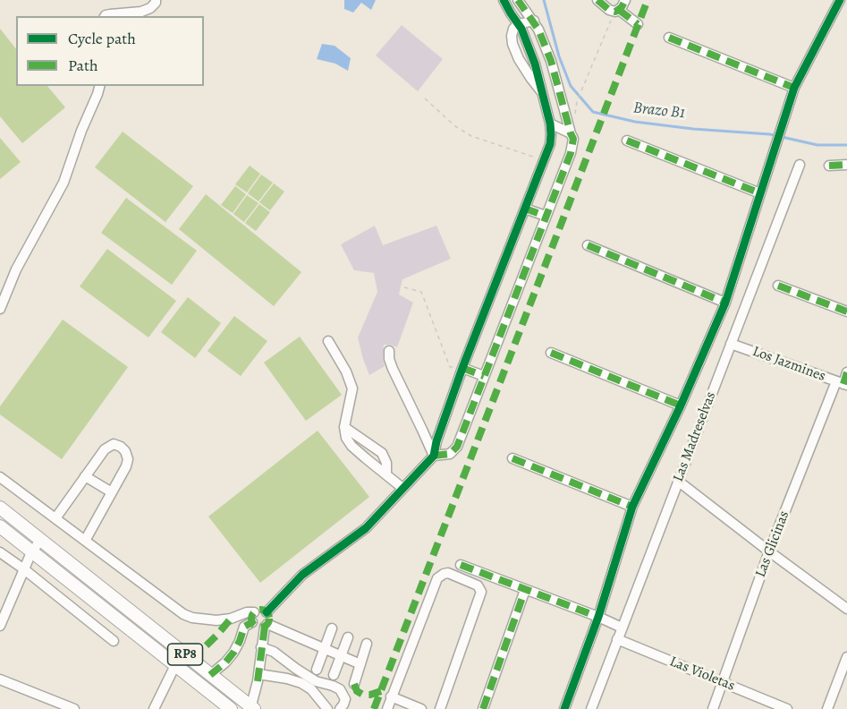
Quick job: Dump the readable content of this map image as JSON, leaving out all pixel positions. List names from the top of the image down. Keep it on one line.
{"streets":{"main road":["RP8"],"street":["Los Jazmines","Las Madreselvas","Las Glicinas","Las Violetas"]},"crossings":[["Los Jazmines","Las Madreselvas"],["Los Jazmines","Las Glicinas"],["Las Madreselvas","Las Violetas"],["Las Glicinas","Las Violetas"]],"water":["Brazo B1"],"legend":["Cycle path","Path"]}
